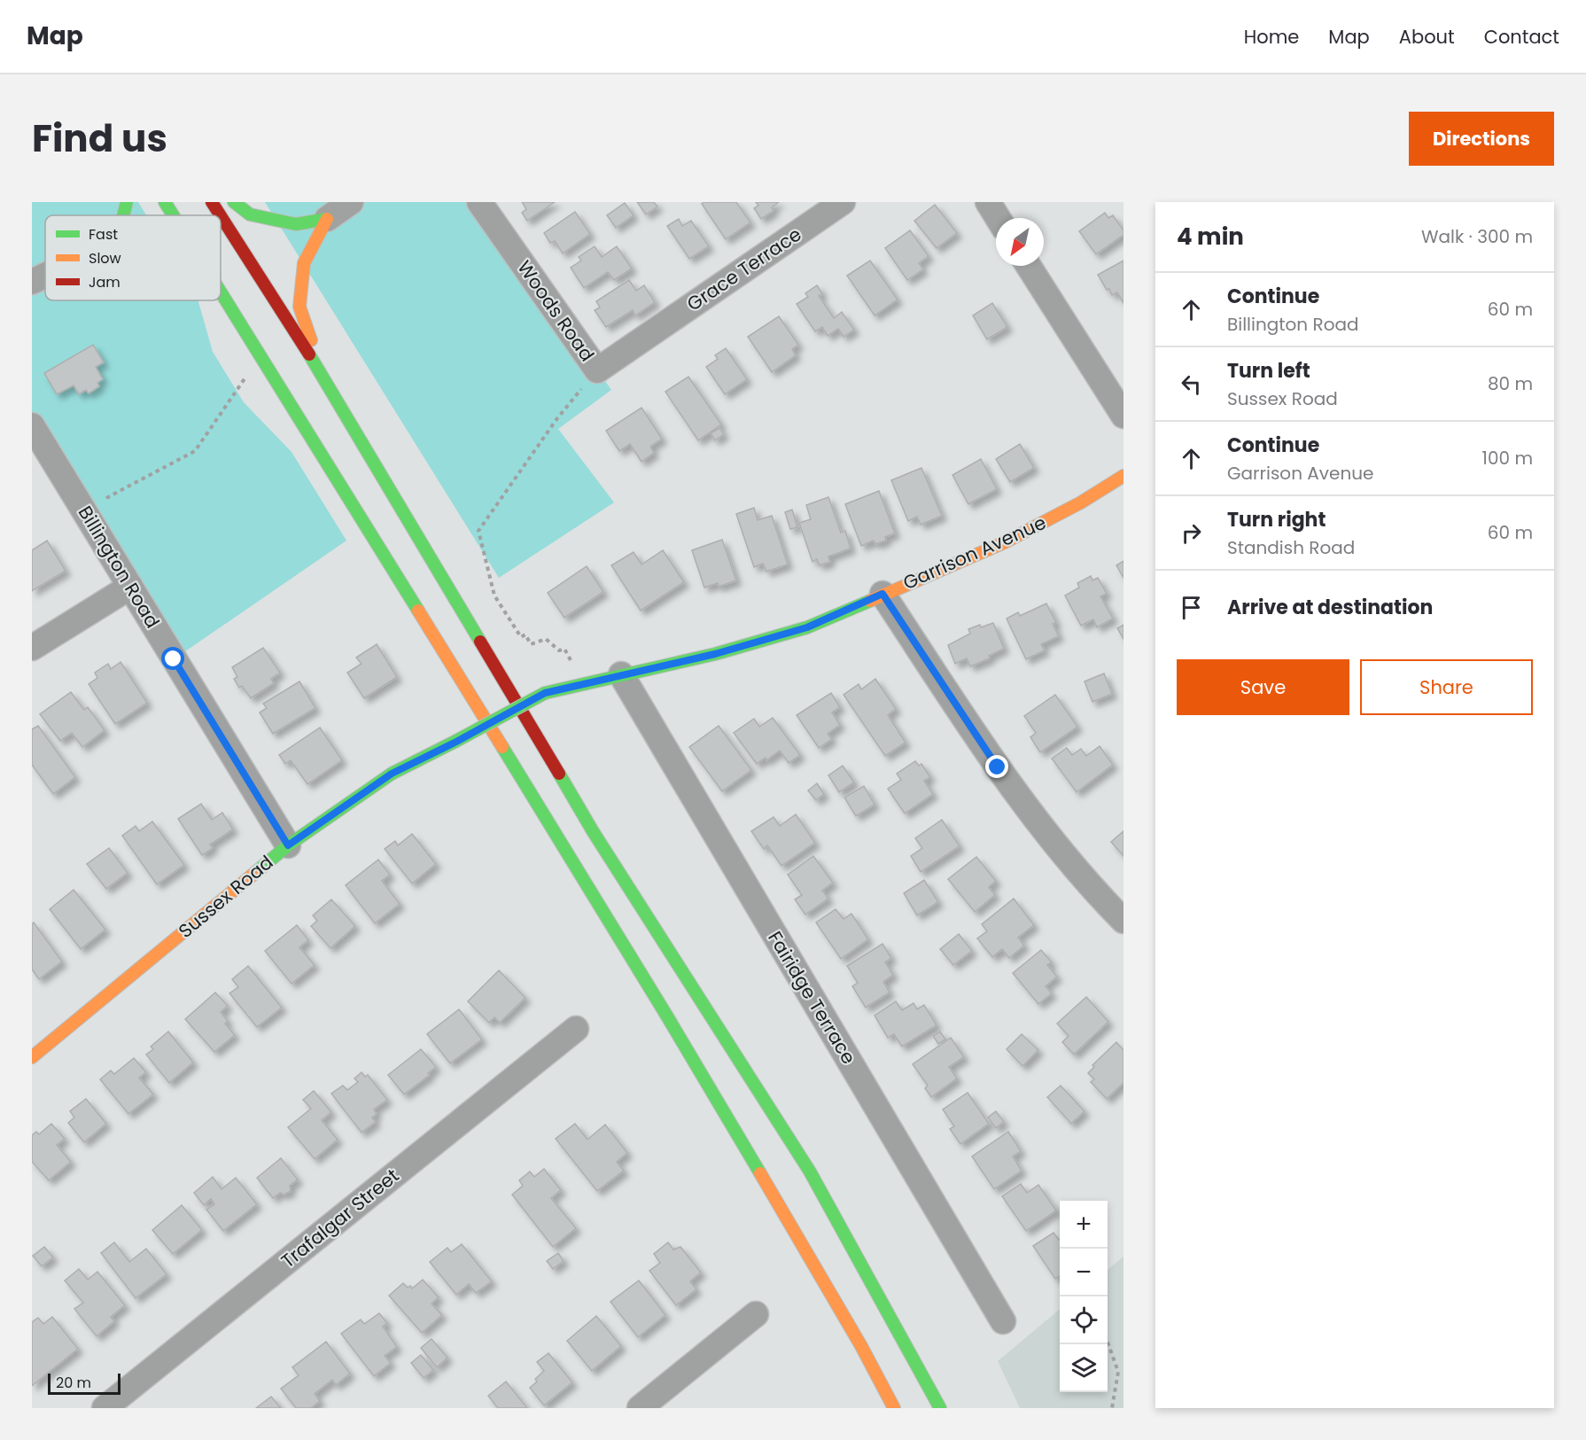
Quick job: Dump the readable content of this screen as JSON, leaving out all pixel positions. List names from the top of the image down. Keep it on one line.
{"streets":{"main road":["Garrison Avenue","Sussex Road"],"street":["Grace Terrace","Woods Road","Billington Road","Fairidge Terrace","Trafalgar Street"]},"crossings":[["Grace Terrace","Woods Road"],["Garrison Avenue","Sussex Road"],["Garrison Avenue","Fairidge Terrace"],["Billington Road","Sussex Road"]],"legend":["Fast","Slow","Jam"],"scale_bar":"20 m","north":"bottom left","page":{"header":"Map","nav":["Home","Map","About","Contact"],"title":"Find us","buttons":["Directions",["Save","Share"]],"heading":["4 min","Walk · 300 m"],"list":[["Continue","Billington Road","60 m"],["Turn left","Sussex Road","80 m"],["Continue","Garrison Avenue","100 m"],["Turn right","Standish Road","60 m"],"Arrive at destination"],"map_buttons":["+","−"],"scale":"20 m"}}
